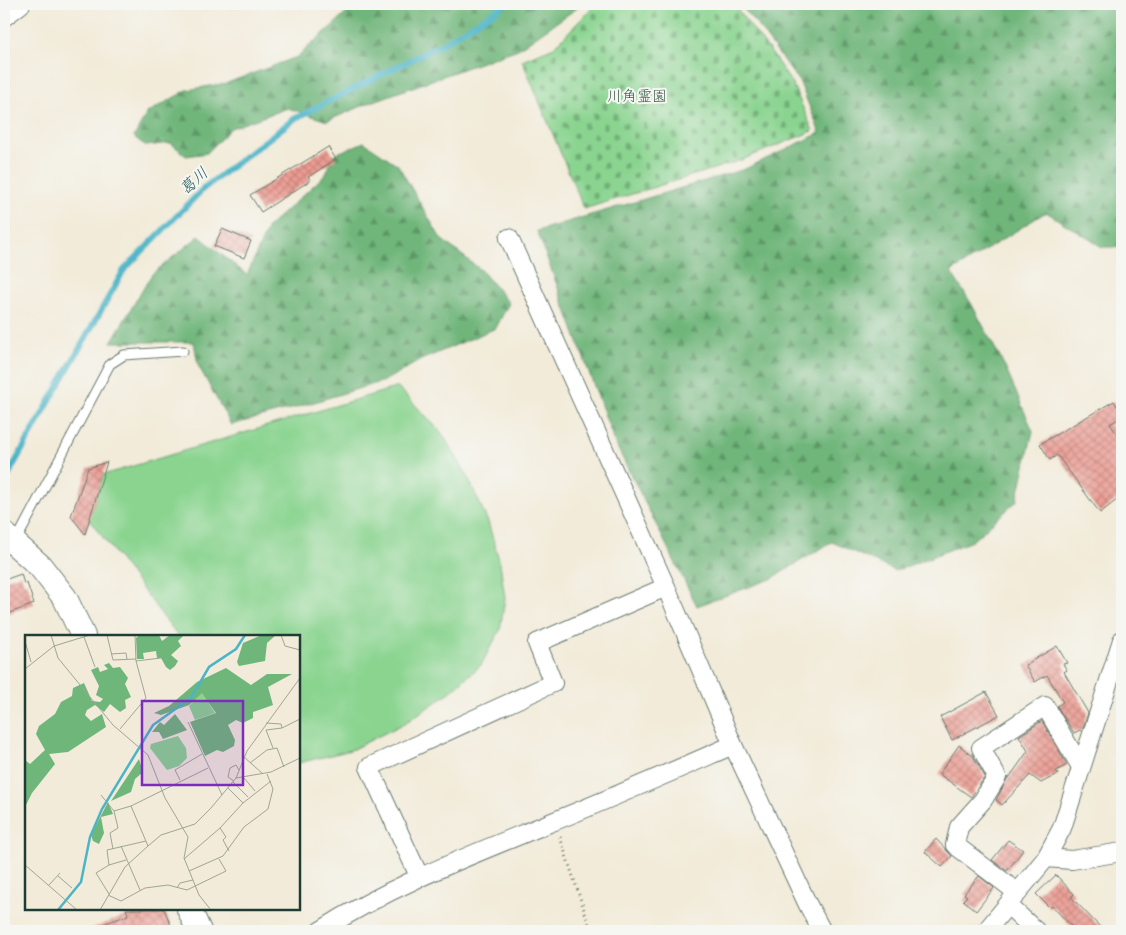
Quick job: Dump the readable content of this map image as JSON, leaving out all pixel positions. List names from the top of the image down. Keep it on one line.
{"water":["葛川"],"parks":["川角霊園"]}
